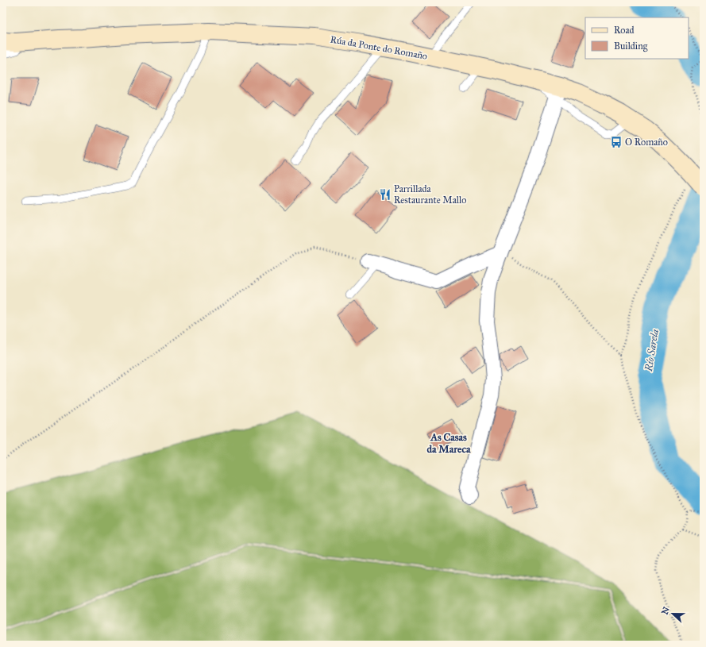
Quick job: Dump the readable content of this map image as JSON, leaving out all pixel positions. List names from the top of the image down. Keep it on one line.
{"streets":{"main road":["Rúa da Ponte do Romaño"]},"districts":["As Casas da Mareca"],"water":["Río Sarela"],"places":{"bus stop":["O Romaño"],"restaurant":["Parrillada Restaurante Mallo"]},"legend":["Road","Building"],"north":"left"}
